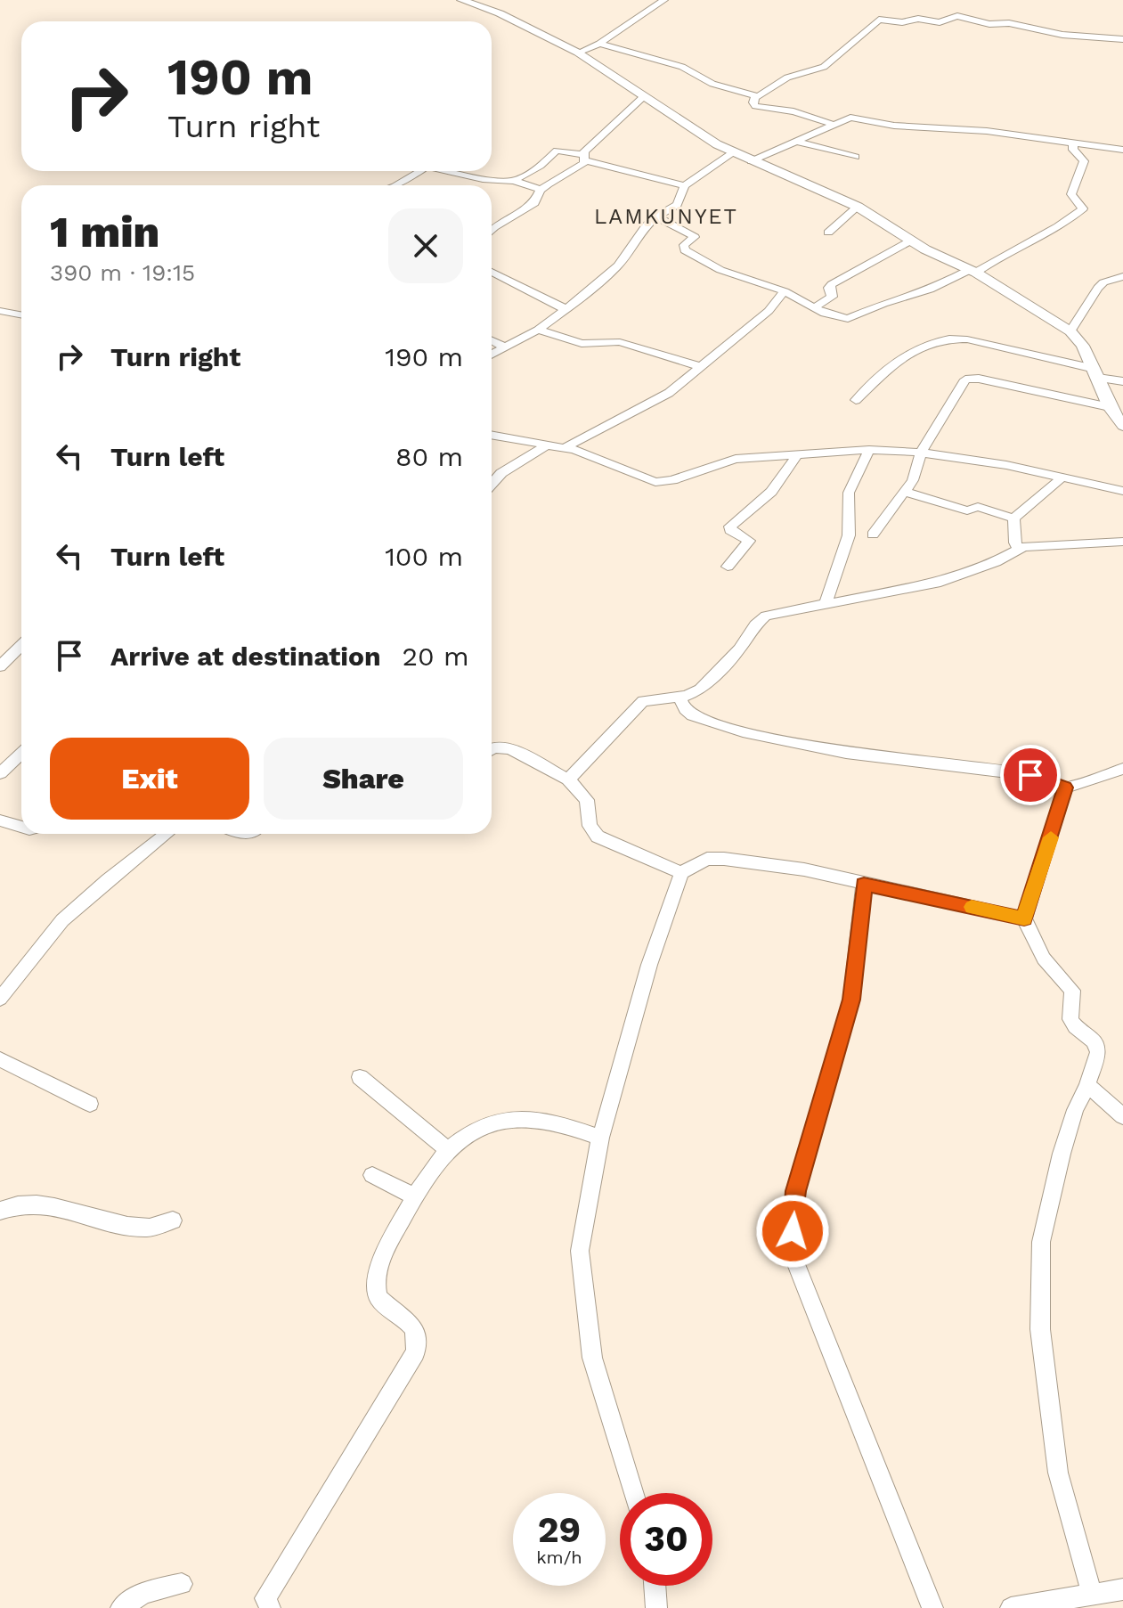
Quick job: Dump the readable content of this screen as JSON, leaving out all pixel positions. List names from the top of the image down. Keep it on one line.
{"districts":["LAMKUNYET"],"page":{"turn":["190 m","Turn right"],"heading":["1 min","390 m · 19:15"],"list":[{"name":"Turn right","value":"190 m"},{"name":"Turn left","value":"80 m"},{"name":"Turn left","value":"100 m"},{"name":"Arrive at destination","value":"20 m"}],"buttons":["Exit","Share"],"speed":"29 km/h","limit":"30"}}
